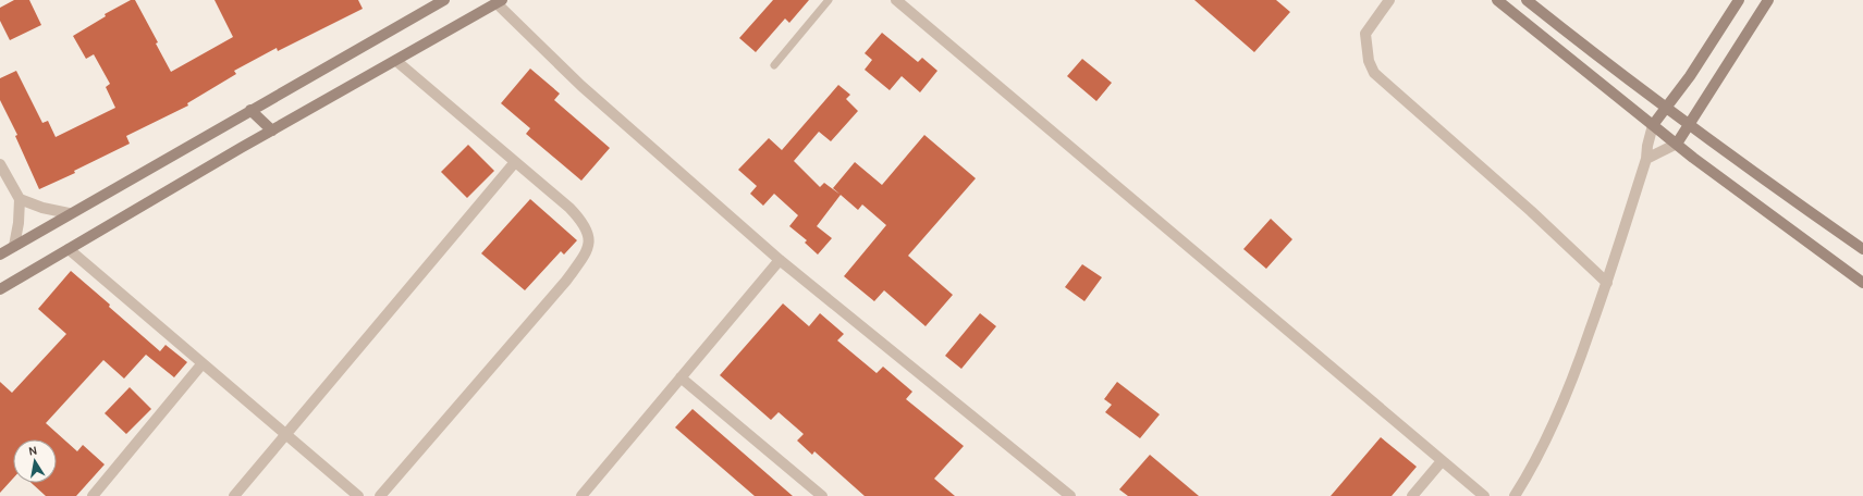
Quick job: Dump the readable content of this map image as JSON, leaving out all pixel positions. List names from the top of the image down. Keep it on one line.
{"north":"top"}
